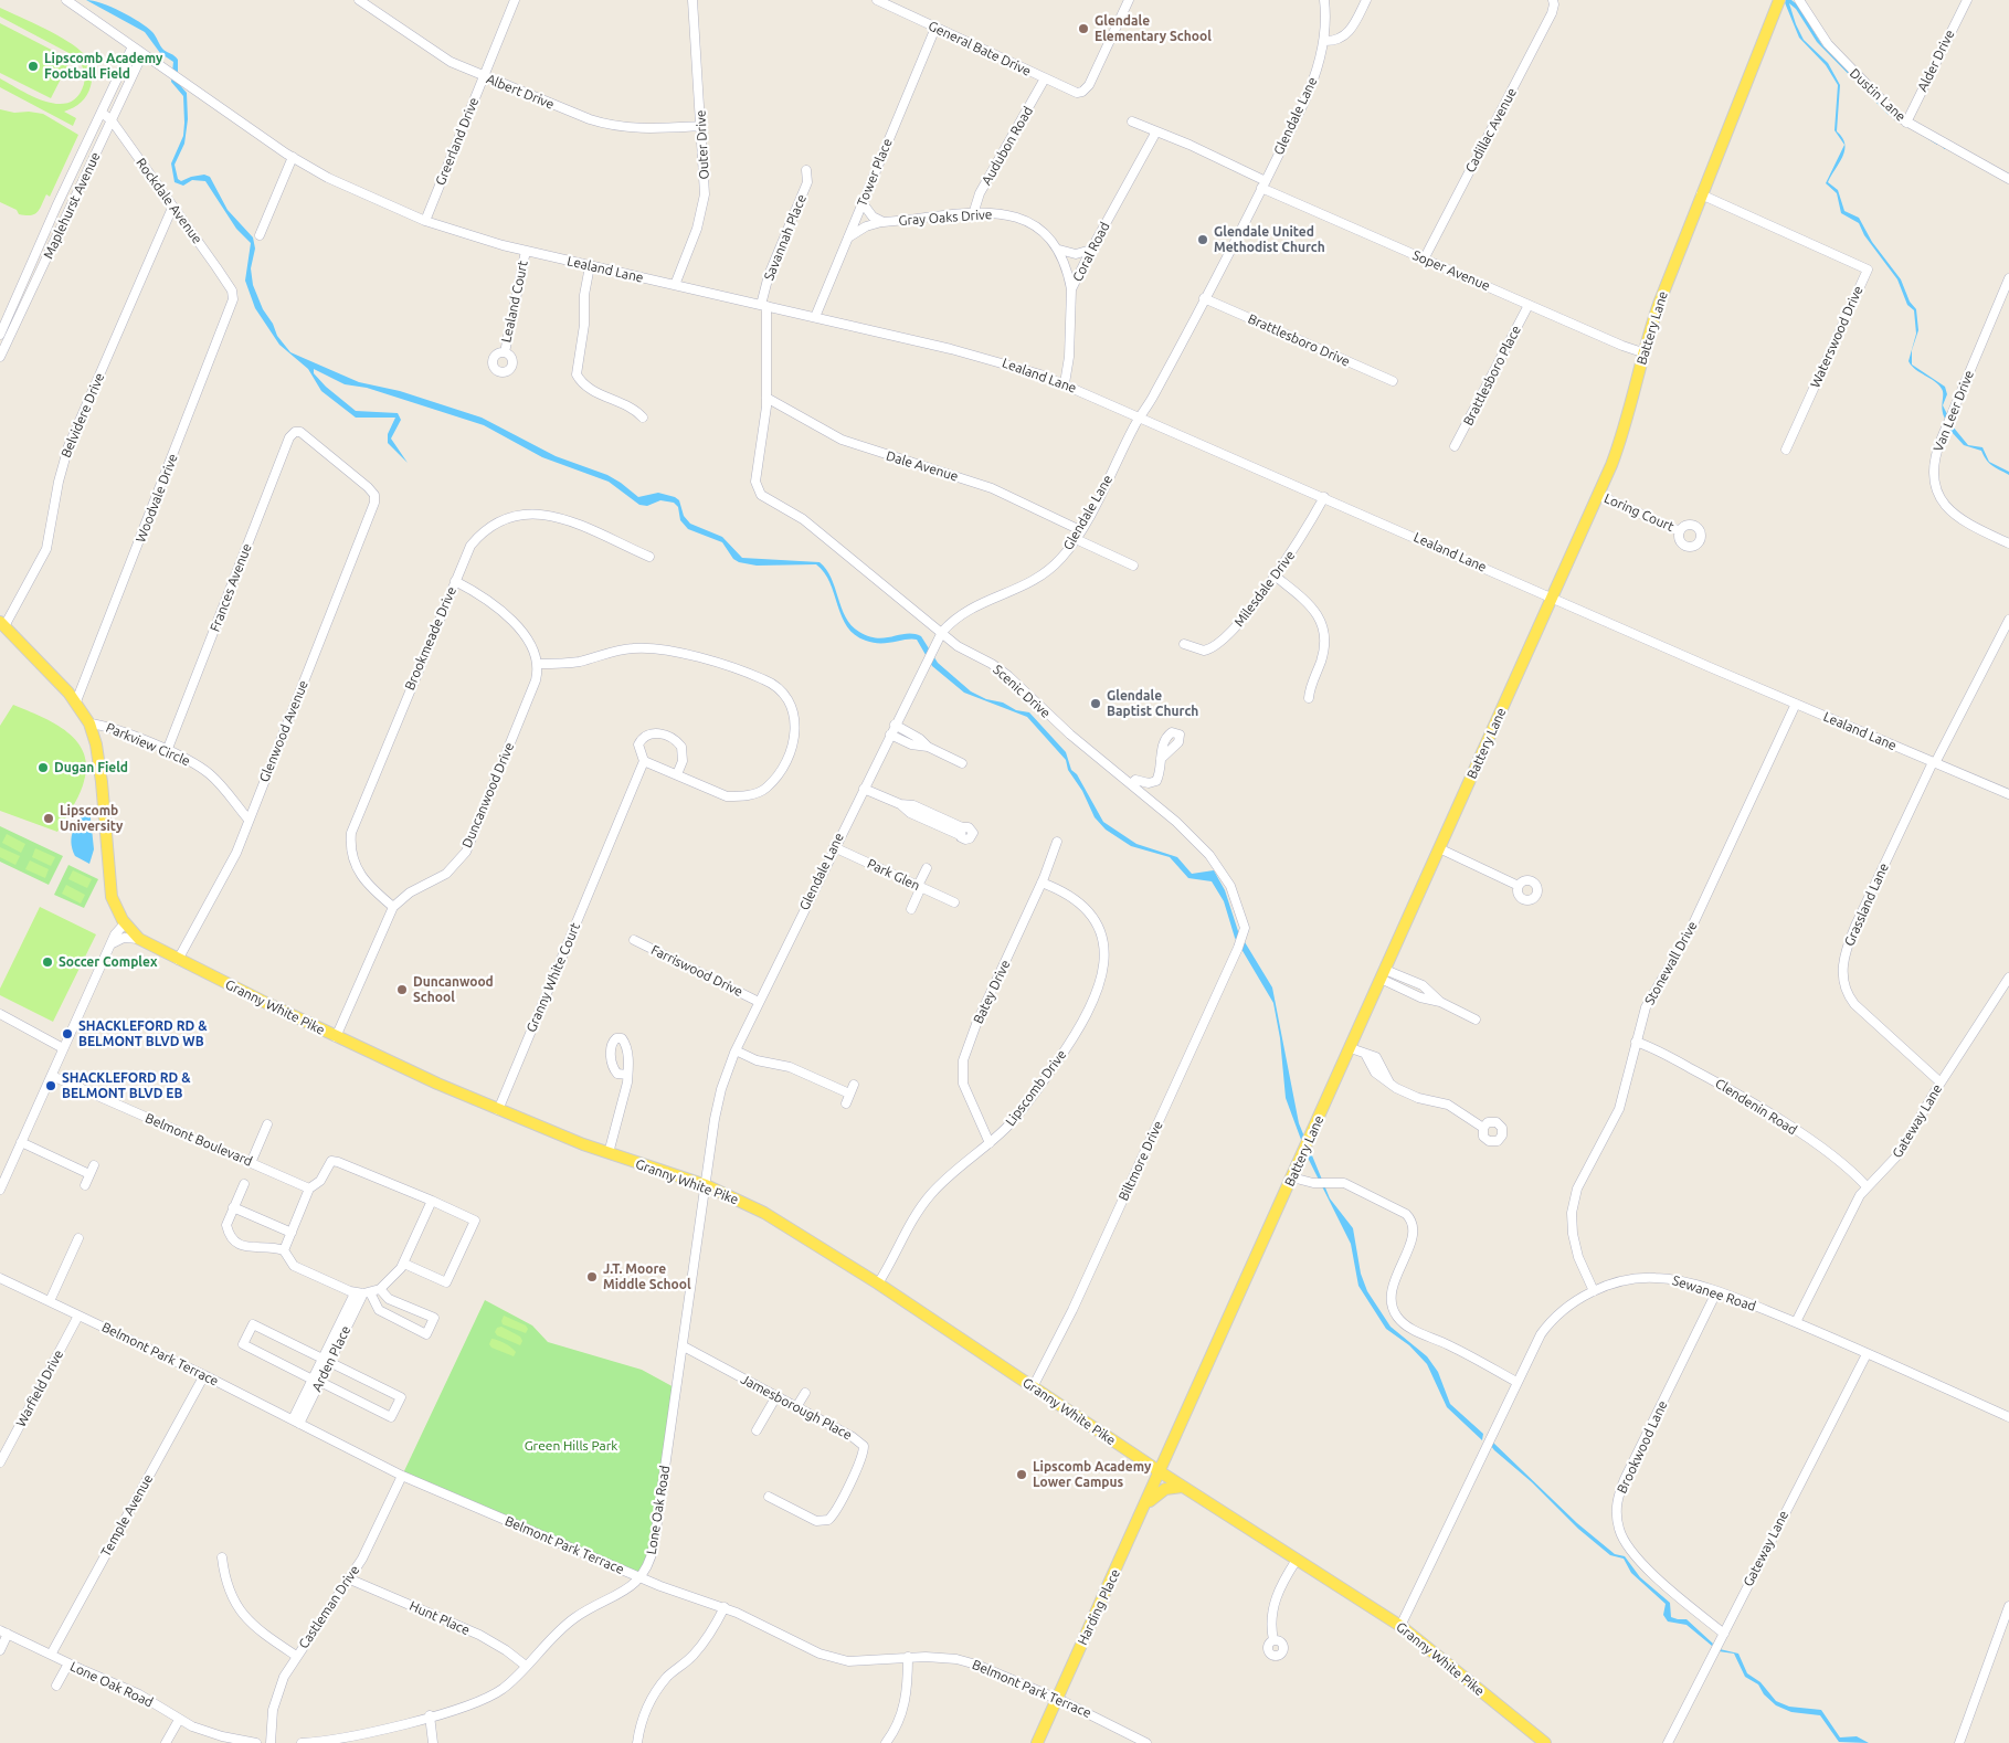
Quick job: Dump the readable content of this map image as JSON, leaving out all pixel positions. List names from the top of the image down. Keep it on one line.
{"streets":{"main road":["Battery Lane","Granny White Pike","Harding Place"],"street":["General Bate Drive","Alder Drive","Albert Drive","Dustin Lane","Glendale Lane","Cadillac Avenue","Greerland Drive","Outer Drive","Audubon Road","Tower Place","Rockdale Avenue","Maplehurst Avenue","Gray Oaks Drive","Savannah Place","Coral Road","Lealand Lane","Soper Avenue","Lealand Court","Waterswood Drive","Brattlesboro Drive","Brattlesboro Place","Van Leer Drive","Belvidere Drive","Dale Avenue","Woodvale Drive","Loring Court","Frances Avenue","Milesdale Drive","Brookmeade Drive","Scenic Drive","Glenwood Avenue","Parkview Circle","Duncanwood Drive","Park Glen","Grassland Lane","Stonewall Drive","Farriswood Drive","Granny White Court","Batey Drive","Lipscomb Drive","Clendenin Road","Gateway Lane","Belmont Boulevard","Biltmore Drive","Sewanee Road","Belmont Park Terrace","Arden Place","Warfield Drive","Jamesborough Place","Brookwood Lane","Lone Oak Road","Temple Avenue","Castleman Drive","Hunt Place"]},"crossings":[["General Bate Drive","Audubon Road"],["General Bate Drive","Tower Place"],["Alder Drive","Dustin Lane"],["Albert Drive","Greerland Drive"],["Albert Drive","Outer Drive"],["Glendale Lane","Lealand Lane"],["Glendale Lane","Soper Avenue"],["Glendale Lane","Brattlesboro Drive"],["Glendale Lane","Dale Avenue"],["Glendale Lane","Scenic Drive"],["Glendale Lane","Park Glen"],["Glendale Lane","Farriswood Drive"],["Glendale Lane","Granny White Pike"],["Glendale Lane","Lone Oak Road"],["Cadillac Avenue","Soper Avenue"],["Greerland Drive","Lealand Lane"],["Outer Drive","Lealand Lane"],["Audubon Road","Gray Oaks Drive"],["Tower Place","Gray Oaks Drive"],["Tower Place","Lealand Lane"],["Rockdale Avenue","Maplehurst Avenue"],["Rockdale Avenue","Belvidere Drive"],["Rockdale Avenue","Woodvale Drive"],["Maplehurst Avenue","Lealand Lane"],["Gray Oaks Drive","Coral Road"],["Savannah Place","Lealand Lane"],["Coral Road","Lealand Lane"],["Coral Road","Soper Avenue"],["Lealand Lane","Lealand Court"],["Lealand Lane","Battery Lane"],["Lealand Lane","Milesdale Drive"],["Lealand Lane","Grassland Lane"],["Lealand Lane","Stonewall Drive"],["Soper Avenue","Battery Lane"],["Soper Avenue","Brattlesboro Place"],["Battery Lane","Waterswood Drive"],["Battery Lane","Loring Court"],["Battery Lane","Granny White Pike"],["Battery Lane","Harding Place"],["Belvidere Drive","Granny White Pike"],["Dale Avenue","Scenic Drive"],["Woodvale Drive","Granny White Pike"],["Frances Avenue","Glenwood Avenue"],["Frances Avenue","Parkview Circle"],["Brookmeade Drive","Duncanwood Drive"],["Scenic Drive","Biltmore Drive"],["Glenwood Avenue","Parkview Circle"],["Glenwood Avenue","Granny White Pike"],["Parkview Circle","Granny White Pike"],["Duncanwood Drive","Granny White Pike"],["Grassland Lane","Gateway Lane"],["Stonewall Drive","Clendenin Road"],["Stonewall Drive","Sewanee Road"],["Granny White Court","Granny White Pike"],["Batey Drive","Lipscomb Drive"],["Granny White Pike","Lipscomb Drive"],["Granny White Pike","Biltmore Drive"],["Granny White Pike","Sewanee Road"],["Granny White Pike","Lone Oak Road"],["Granny White Pike","Harding Place"],["Clendenin Road","Gateway Lane"],["Gateway Lane","Sewanee Road"],["Gateway Lane","Brookwood Lane"],["Sewanee Road","Brookwood Lane"],["Belmont Park Terrace","Arden Place"],["Belmont Park Terrace","Warfield Drive"],["Belmont Park Terrace","Lone Oak Road"],["Belmont Park Terrace","Temple Avenue"],["Belmont Park Terrace","Castleman Drive"],["Belmont Park Terrace","Harding Place"],["Jamesborough Place","Lone Oak Road"],["Lone Oak Road","Temple Avenue"],["Castleman Drive","Hunt Place"]],"parks":["Green Hills Park"],"places":["Glendale Elementary School","Lipscomb Academy Football Field","Glendale United Methodist Church","Glendale Baptist Church","Dugan Field","Lipscomb University","Soccer Complex","Duncanwood School","SHACKLEFORD RD & BELMONT BLVD WB","SHACKLEFORD RD & BELMONT BLVD EB","J.T. Moore Middle School","Lipscomb Academy Lower Campus"]}
